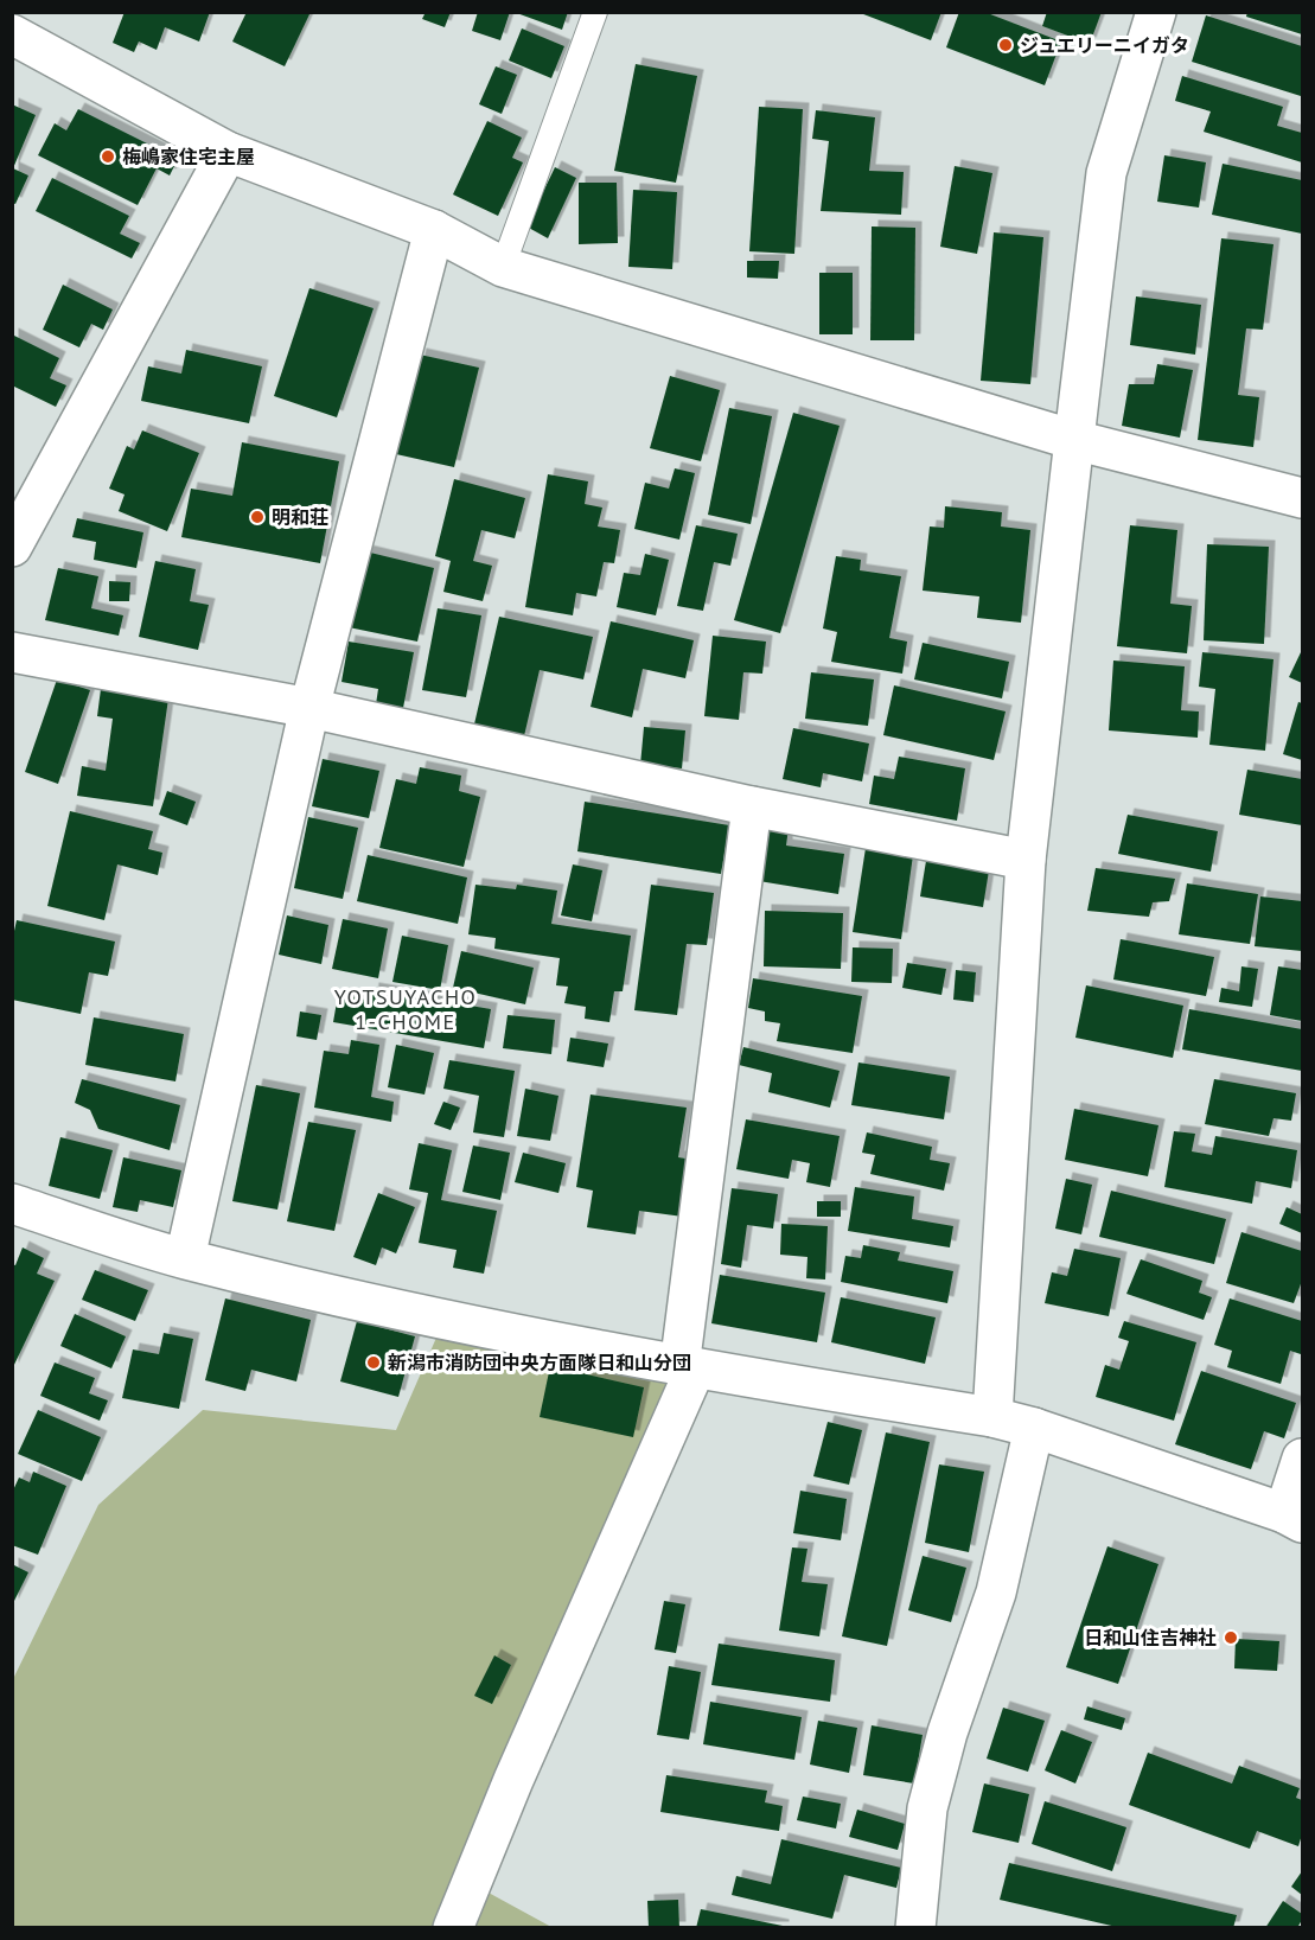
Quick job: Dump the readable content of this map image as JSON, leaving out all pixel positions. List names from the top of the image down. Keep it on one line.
{"districts":["YOTSUYACHO 1-CHOME"],"places":["ジュエリーニイガタ","梅嶋家住宅主屋","明和荘","新潟市消防団中央方面隊日和山分団","日和山住吉神社"]}
